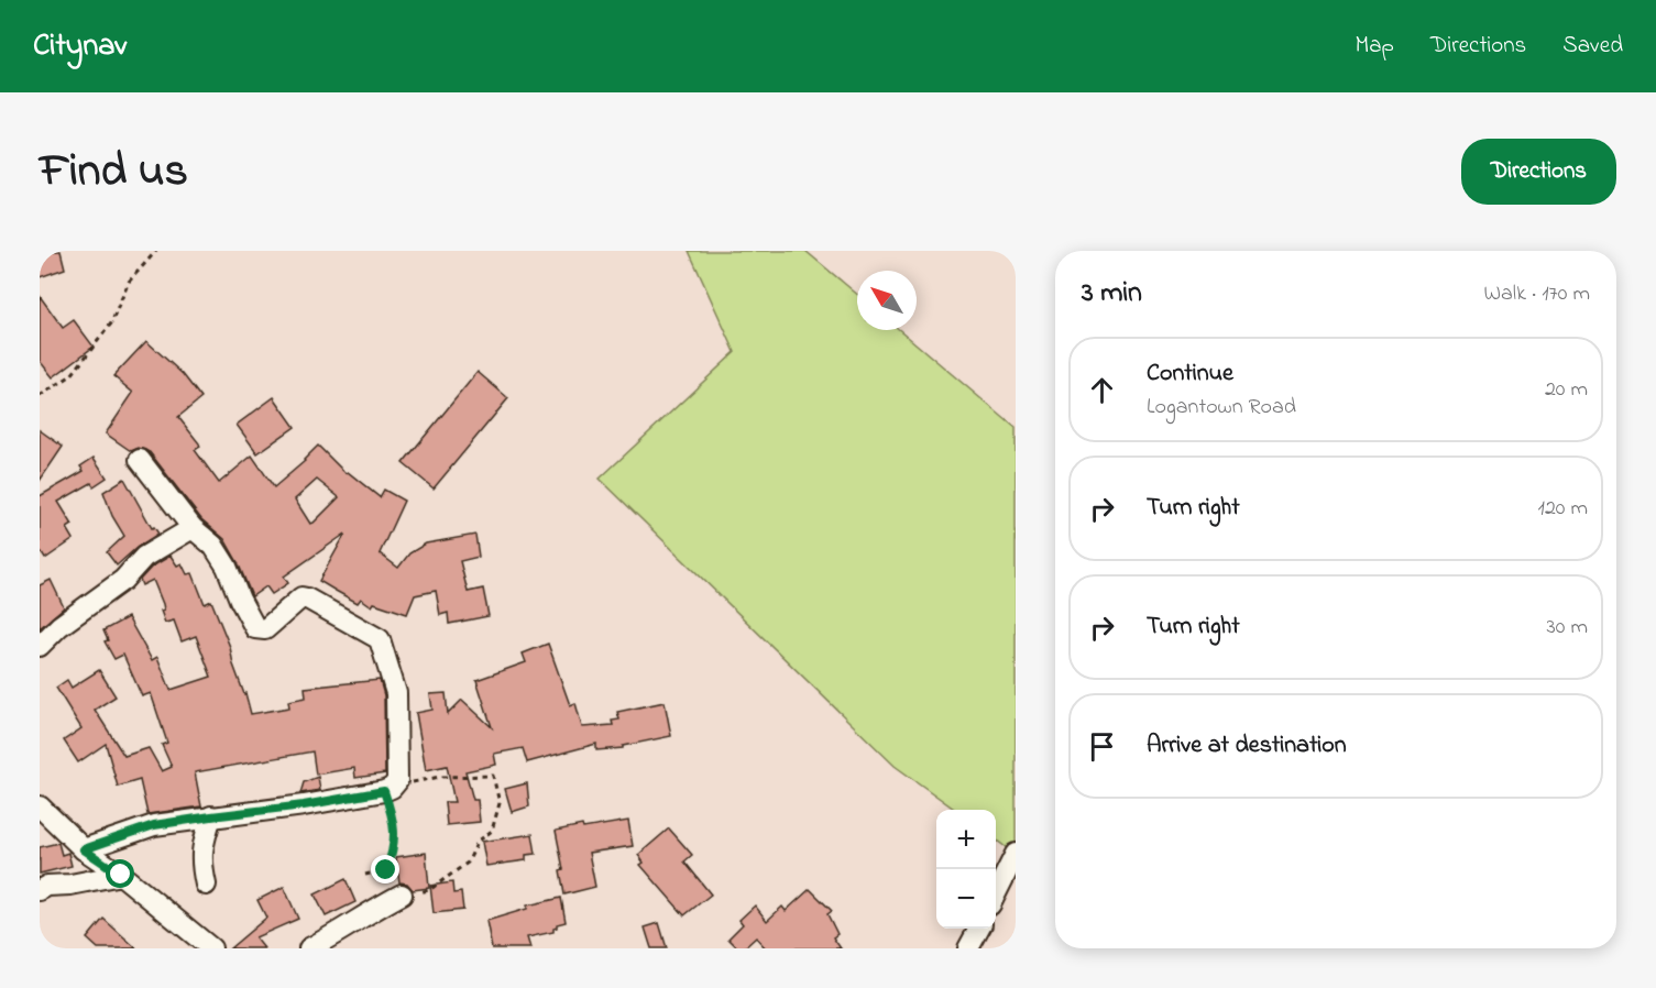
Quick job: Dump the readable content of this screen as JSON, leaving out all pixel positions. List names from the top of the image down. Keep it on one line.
{"north":"top left","page":{"header":"Citynav","nav":["Map","Directions","Saved"],"title":"Find us","buttons":"Directions","heading":["3 min","Walk · 170 m"],"list":[["Continue","Logantown Road","20 m"],["Turn right","120 m"],["Turn right","30 m"],"Arrive at destination"],"map_buttons":["+","−"]}}
